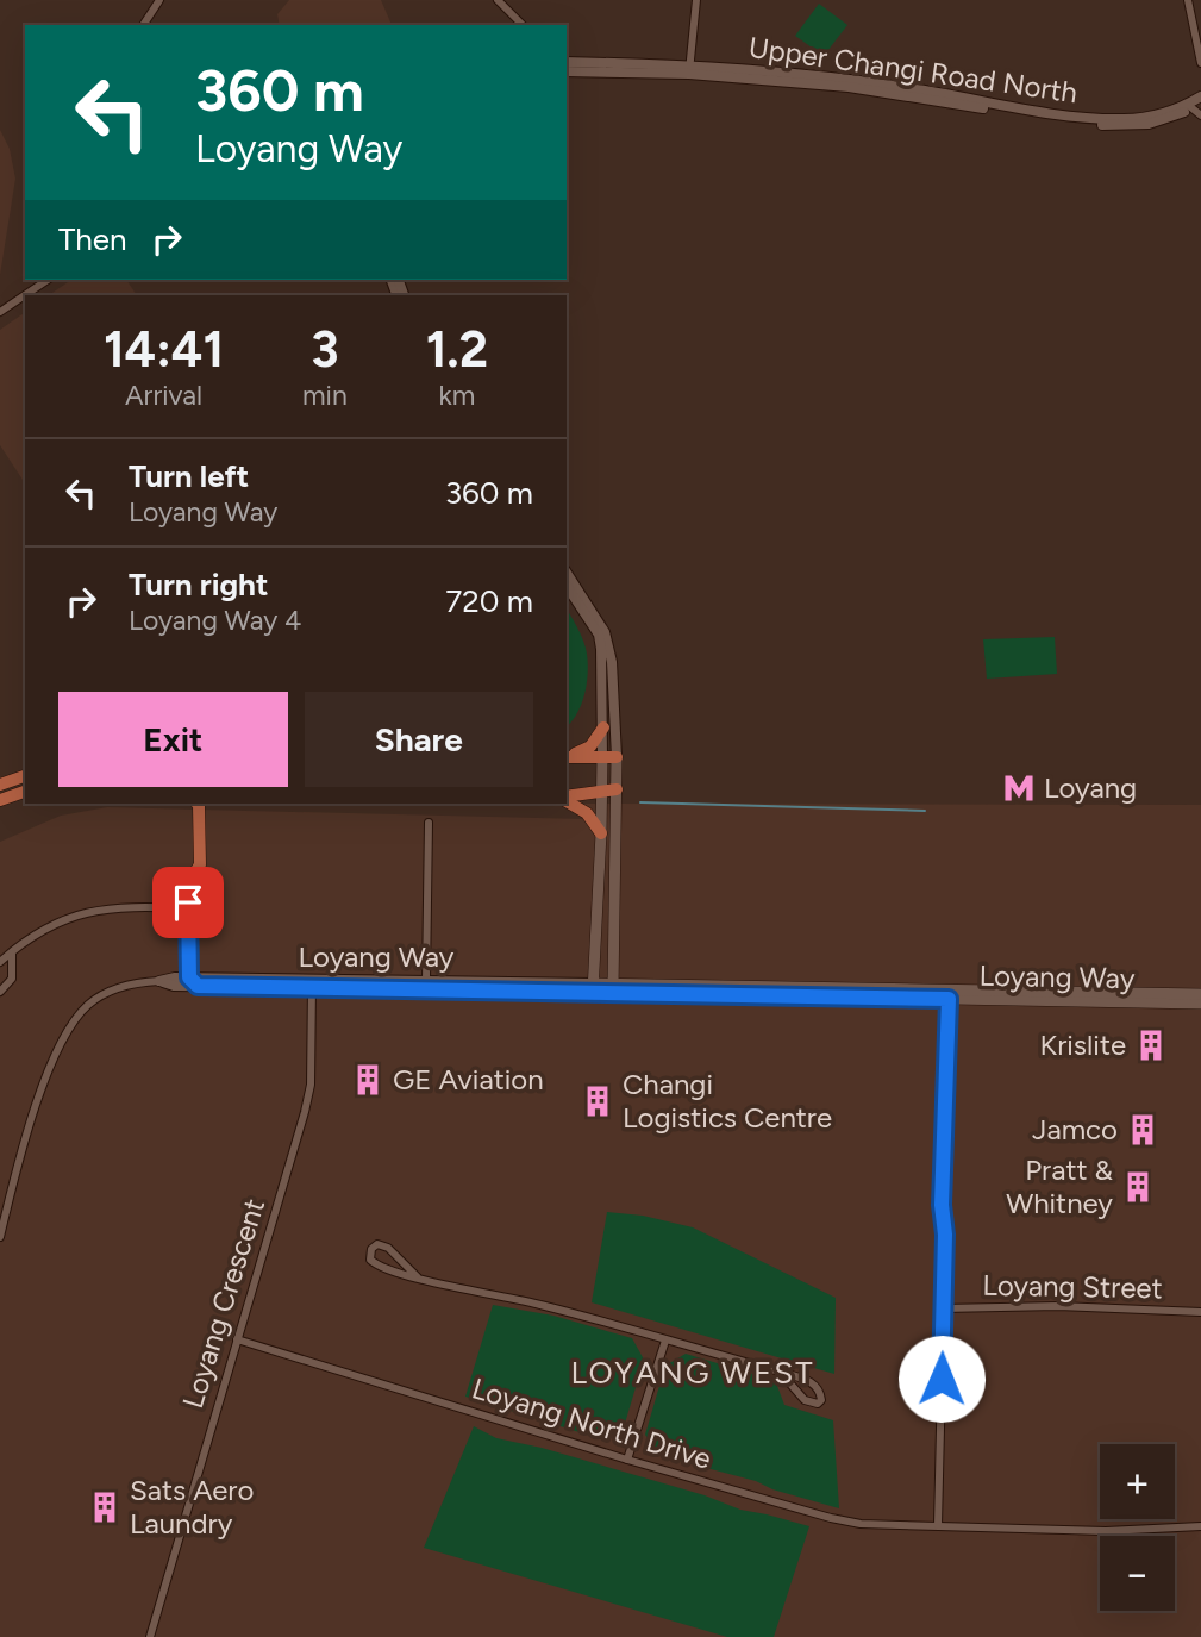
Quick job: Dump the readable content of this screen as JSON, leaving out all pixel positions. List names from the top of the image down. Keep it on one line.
{"streets":{"main road":["Loyang Way"],"street":["Upper Changi Road North","Loyang Street","Loyang Crescent","Loyang North Drive"]},"crossings":[["Loyang Way","Loyang Crescent"],["Loyang Crescent","Loyang North Drive"]],"districts":["LOYANG WEST"],"places":{"metro station":["Loyang"],"building":["Krislite","GE Aviation","Changi Logistics Centre","Jamco","Pratt & Whitney","Sats Aero Laundry"]},"page":{"turn":["360 m","Loyang Way"],"then":"Then","eta":["14:41","Arrival","3","min","1.2","km"],"list":[{"name":"Turn left","note":"Loyang Way","value":"360 m"},{"name":"Turn right","note":"Loyang Way 4","value":"720 m"}],"buttons":["Exit","Share"],"map_buttons":["+","−"]}}
